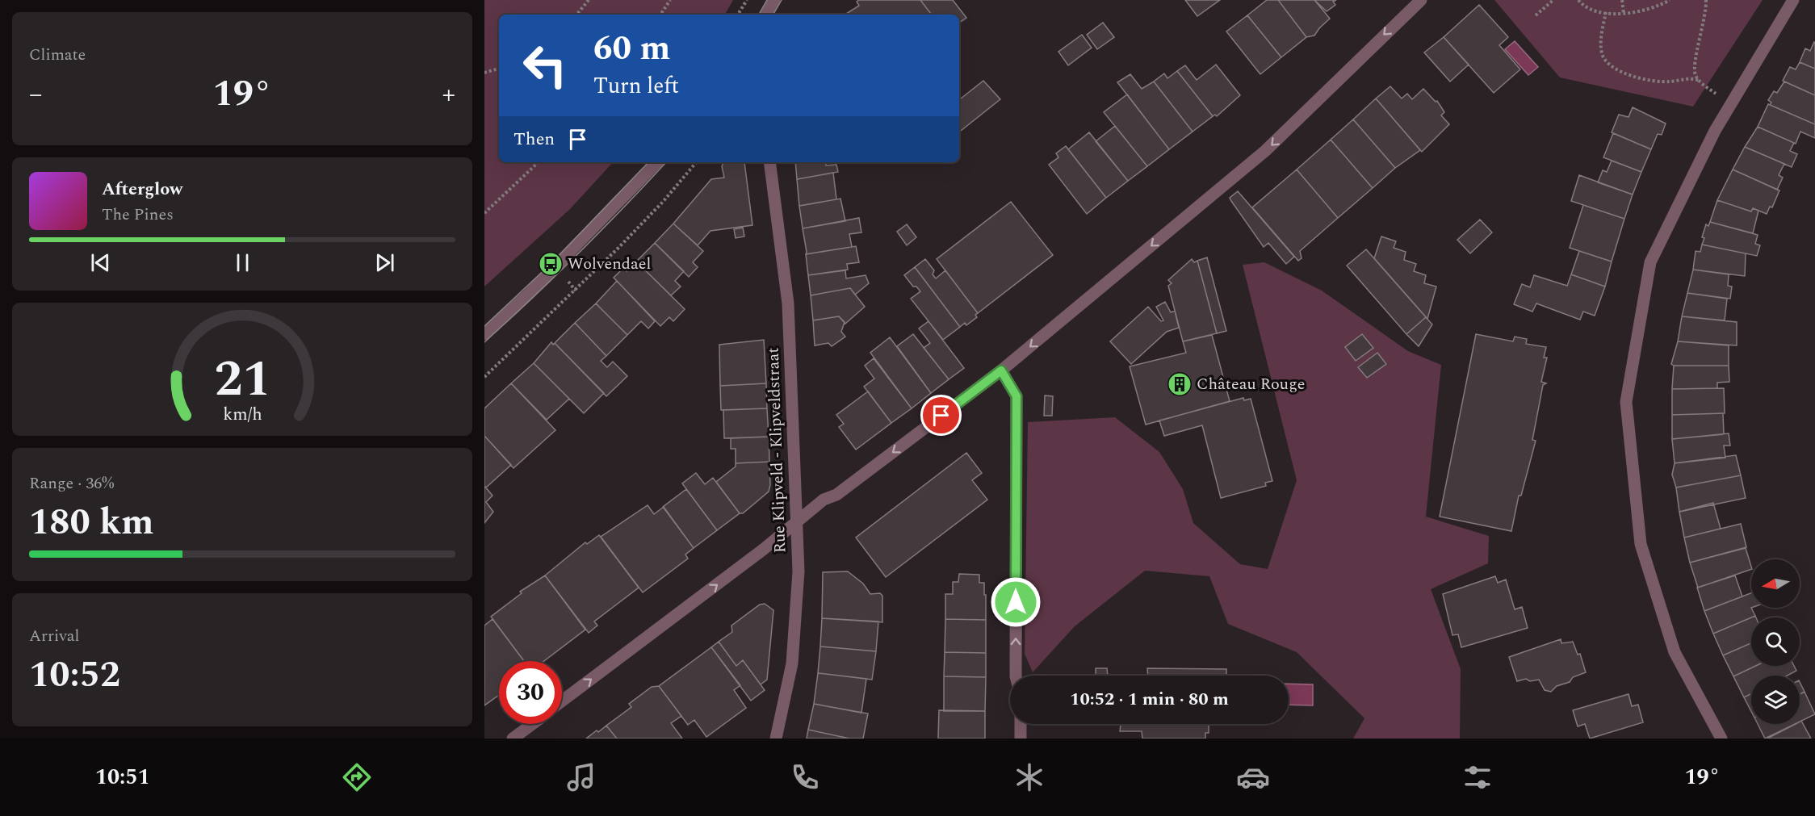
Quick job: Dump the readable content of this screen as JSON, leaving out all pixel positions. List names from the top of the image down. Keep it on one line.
{"streets":{"street":["Rue Klipveld - Klipveldstraat"]},"places":{"bus stop":["Wolvendael"],"building":["Château Rouge"]},"north":"left","page":{"tile":["Climate",["Range · 36%","180 km"],["Arrival","10:52"]],"turn":["60 m","Turn left"],"heat":["−","19°","+"],"then":"Then","song":["Afterglow","The Pines"],"limit":"30","trip":"10:52 · 1 min · 80 m","tabs":["10:51","19°"],"gauge":["21","km/h"]}}
